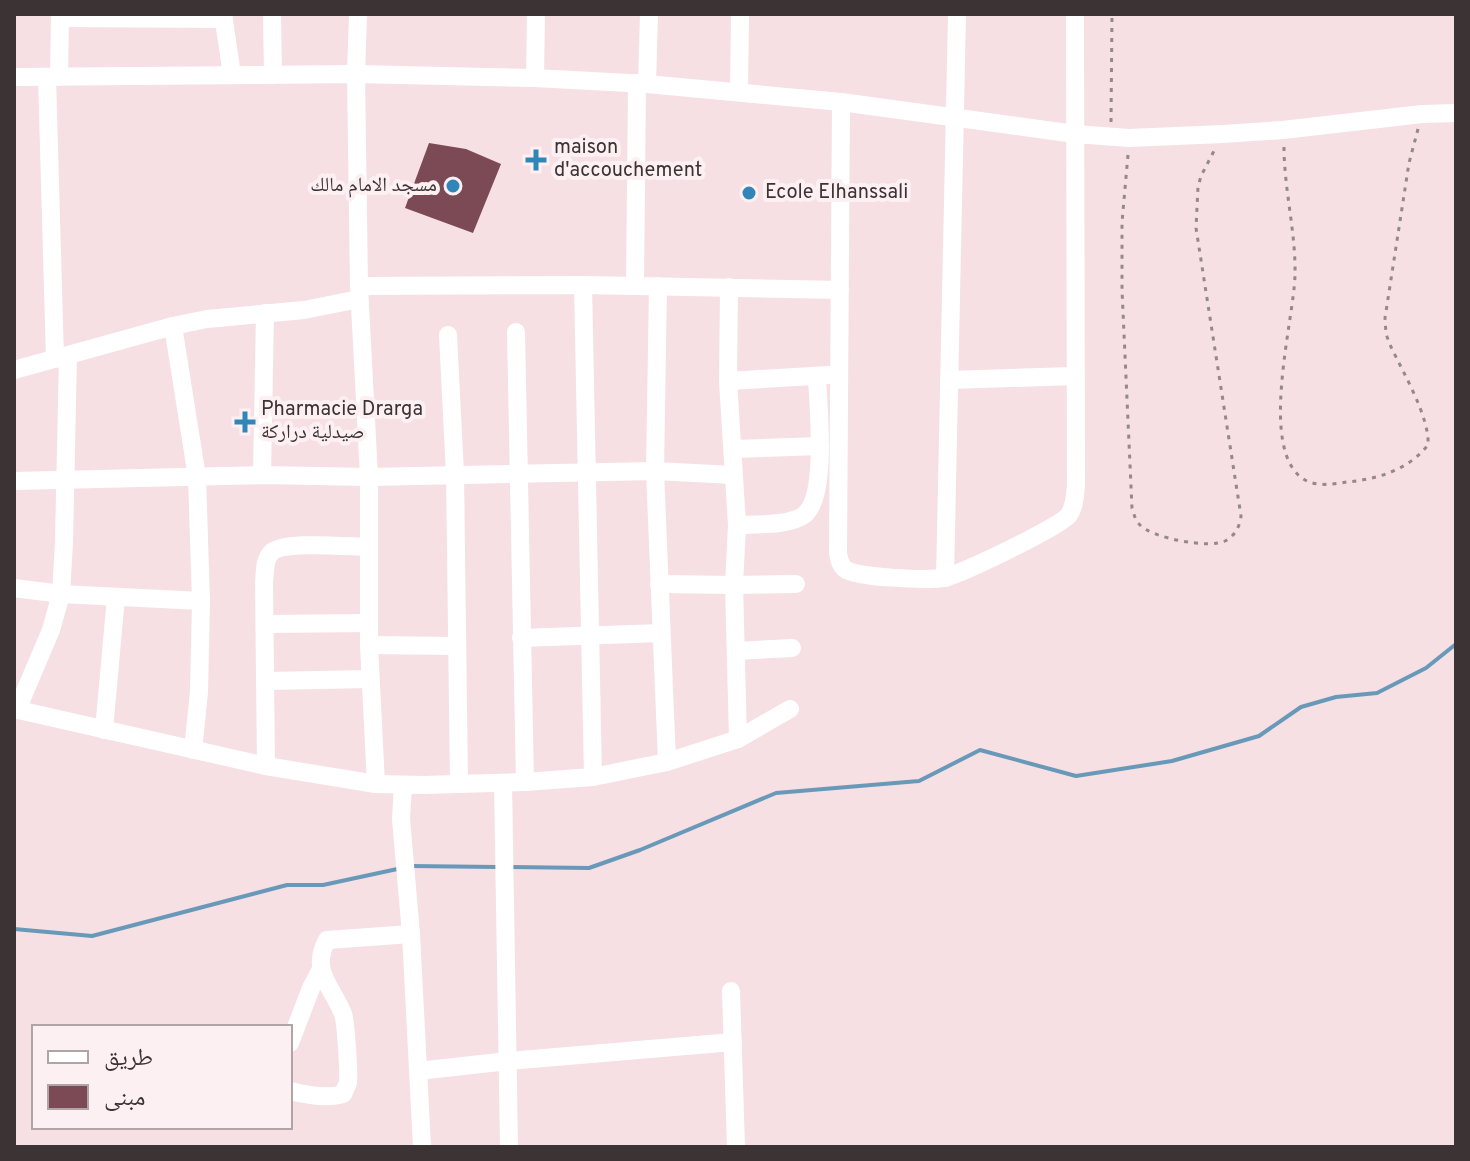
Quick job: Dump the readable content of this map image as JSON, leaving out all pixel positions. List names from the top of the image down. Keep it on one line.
{"places":{"health":["maison d'accouchement","Pharmacie Drarga صيدلية دراركة"],"other":["مسجد الامام مالك","Ecole Elhanssali"]},"legend":["طريق","مبنى"]}
